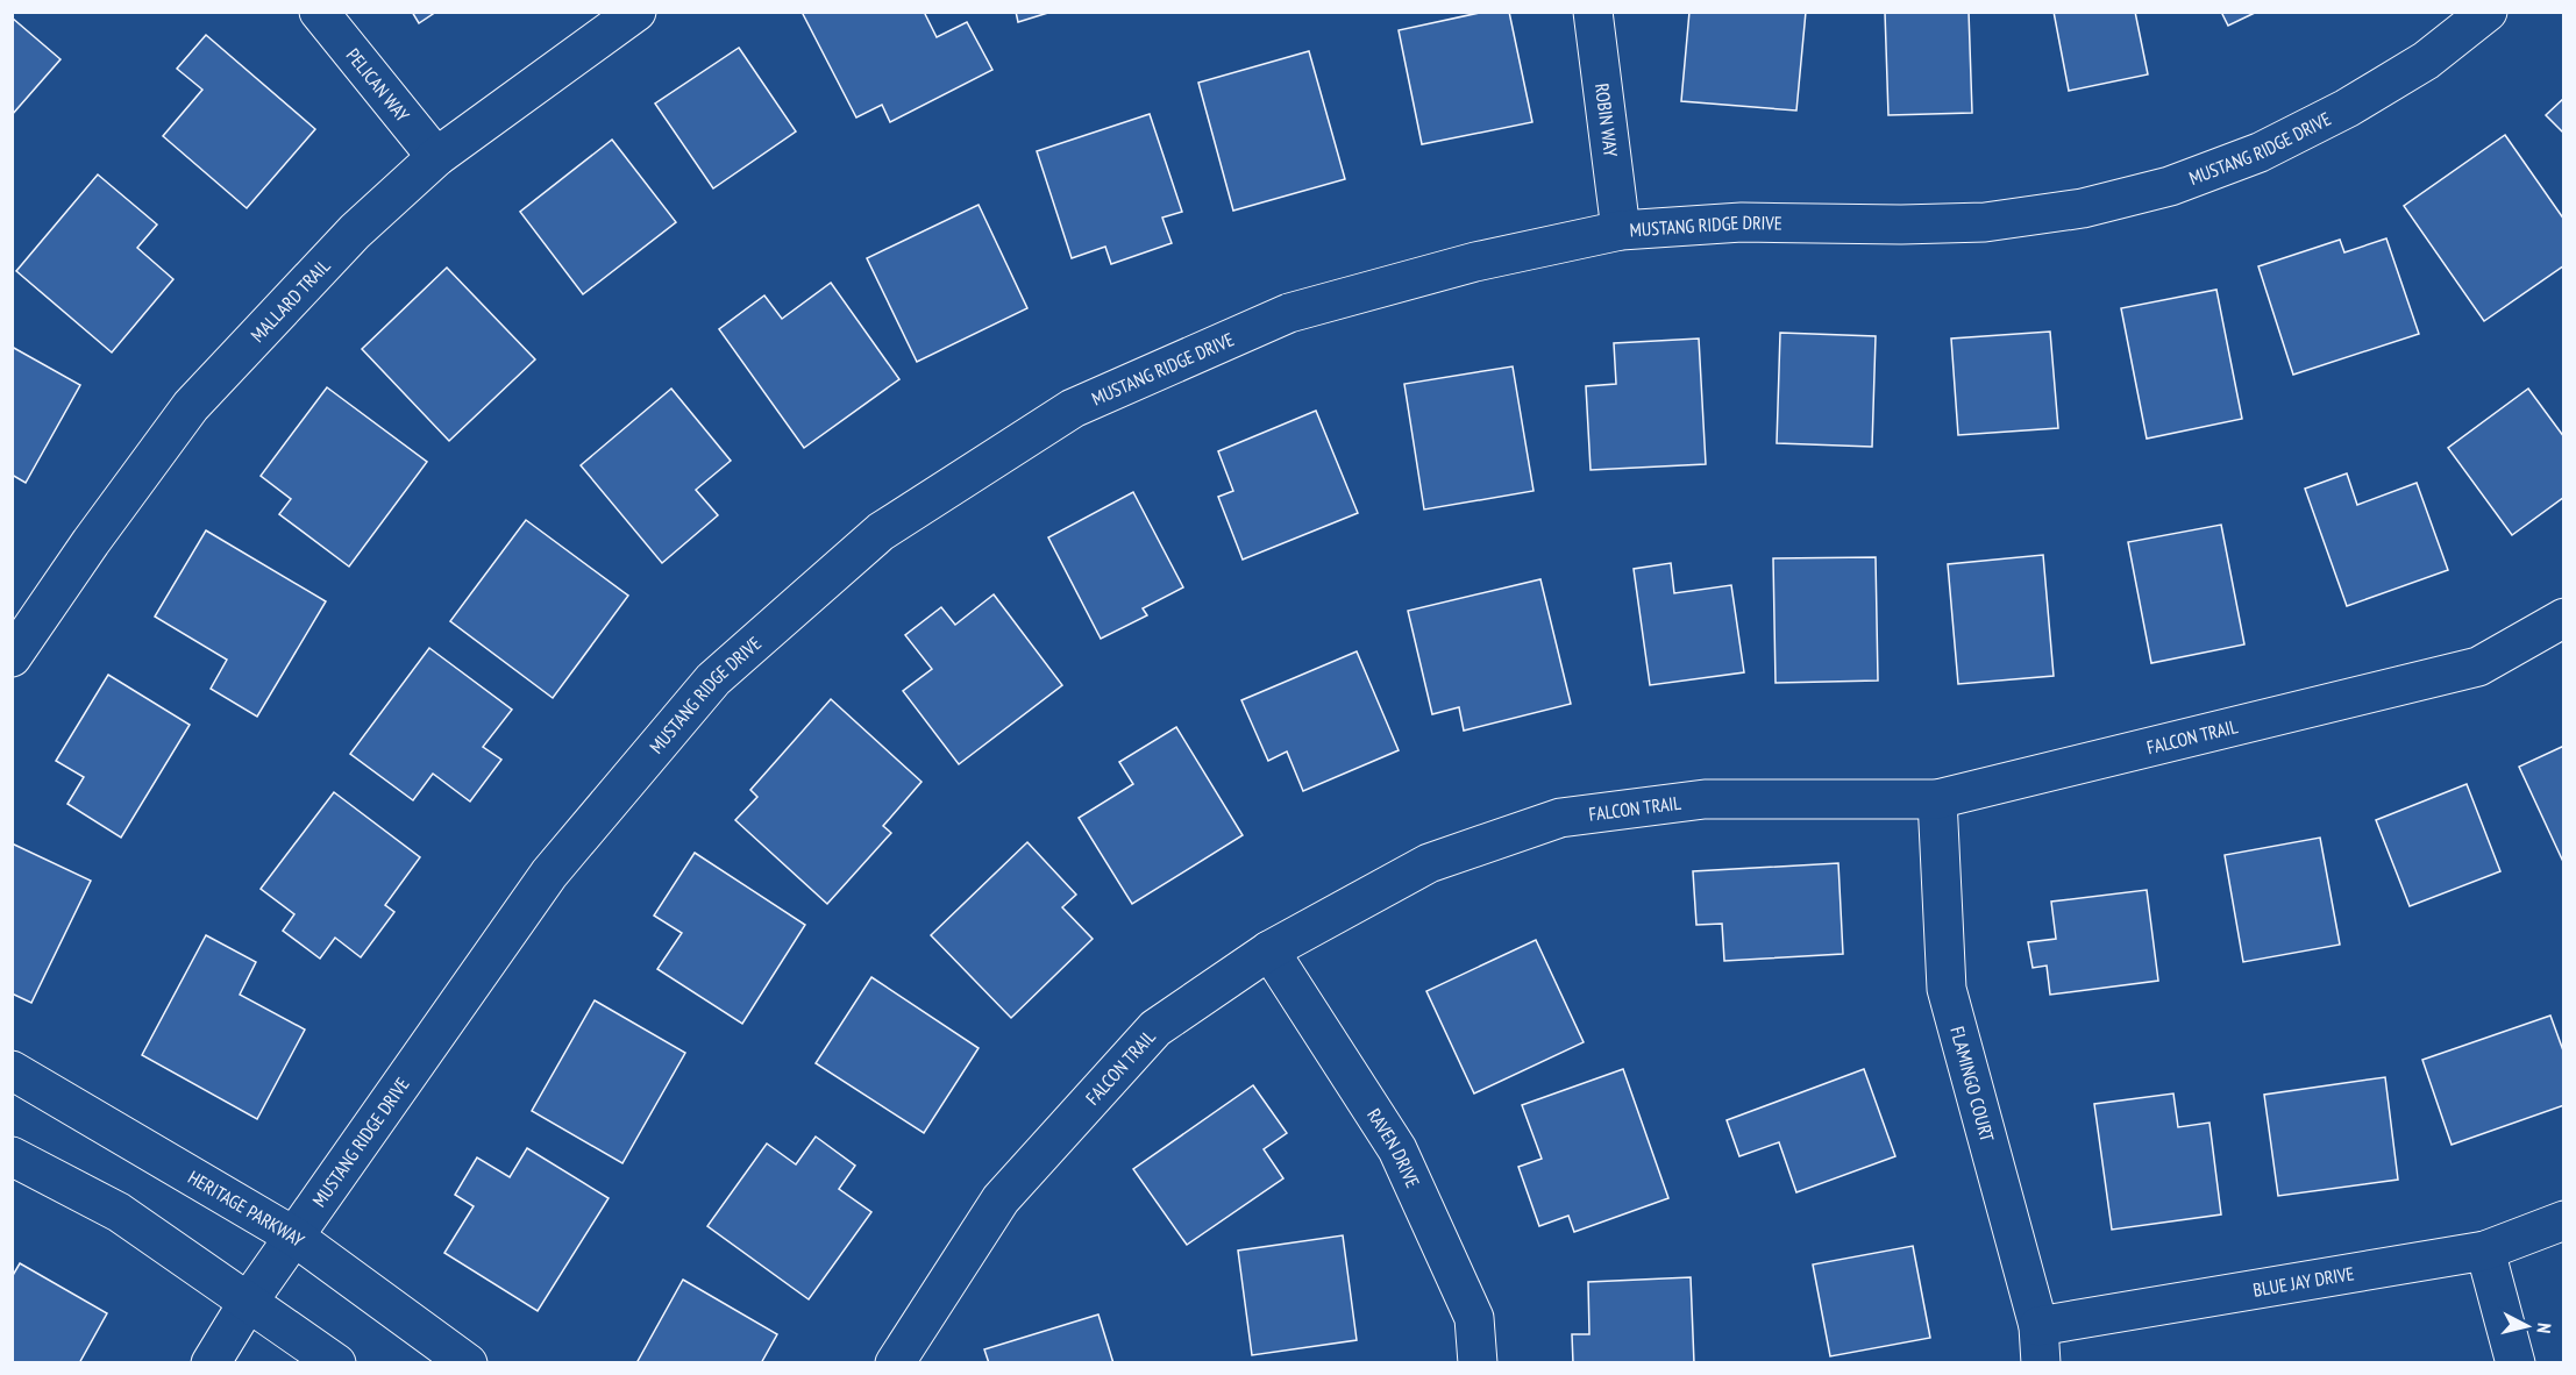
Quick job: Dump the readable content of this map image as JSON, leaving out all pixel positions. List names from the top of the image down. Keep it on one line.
{"streets":{"street":["PELICAN WAY","ROBIN WAY","MUSTANG RIDGE DRIVE","MALLARD TRAIL","FALCON TRAIL","FLAMINGO COURT","RAVEN DRIVE","HERITAGE PARKWAY","BLUE JAY DRIVE"]},"crossings":[["PELICAN WAY","MALLARD TRAIL"],["ROBIN WAY","MUSTANG RIDGE DRIVE"],["MUSTANG RIDGE DRIVE","HERITAGE PARKWAY"],["FALCON TRAIL","FLAMINGO COURT"],["FALCON TRAIL","RAVEN DRIVE"],["FLAMINGO COURT","BLUE JAY DRIVE"]],"north":"right"}
